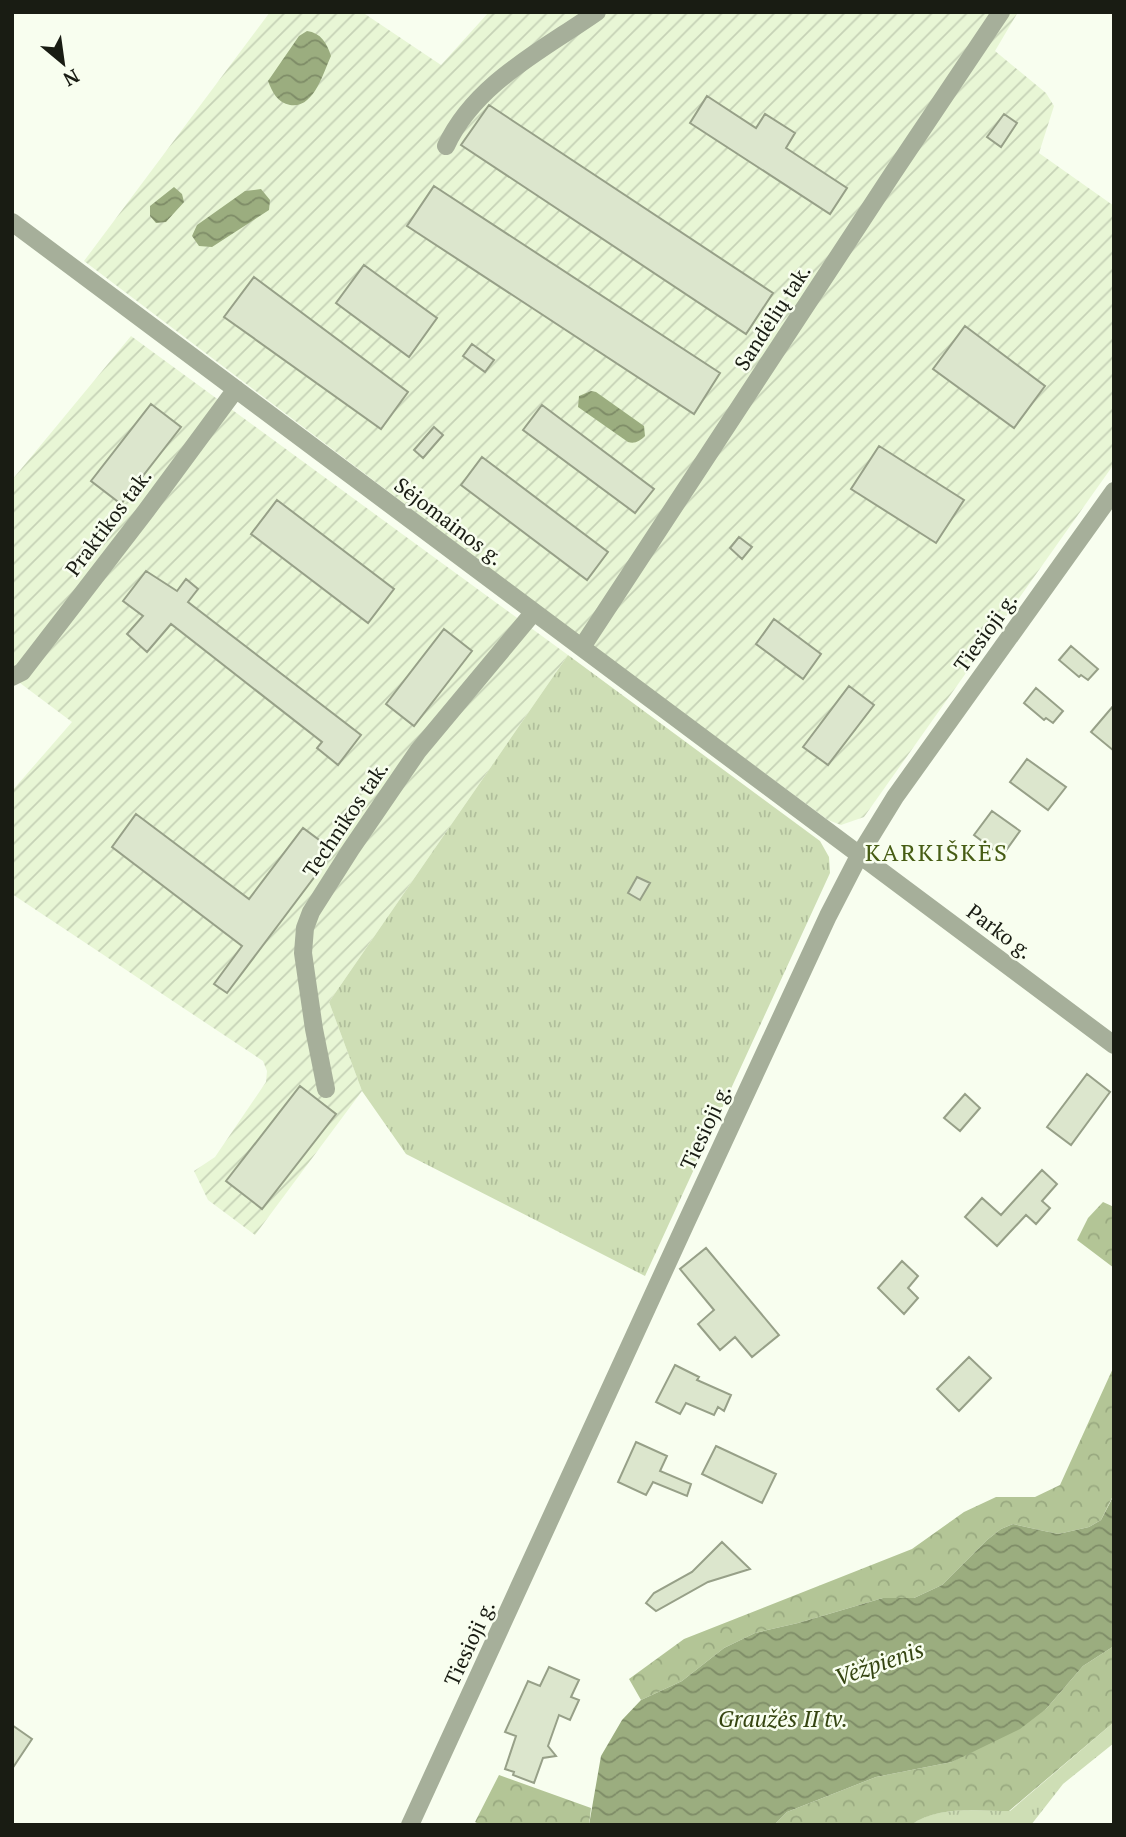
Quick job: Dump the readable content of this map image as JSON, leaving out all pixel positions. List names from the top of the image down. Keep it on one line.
{"streets":{"street":["Sandėlių tak.","Sėjomainos g.","Praktikos tak.","Tiesioji g.","Technikos tak.","Parko g."]},"crossings":[["Sandėlių tak.","Sėjomainos g."],["Sėjomainos g.","Praktikos tak."],["Sėjomainos g.","Tiesioji g."],["Sėjomainos g.","Technikos tak."],["Sėjomainos g.","Parko g."],["Tiesioji g.","Parko g."]],"districts":["KARKIŠKĖS"],"water":["Vėžpienis","Graužės II tv."],"north":"bottom right"}
